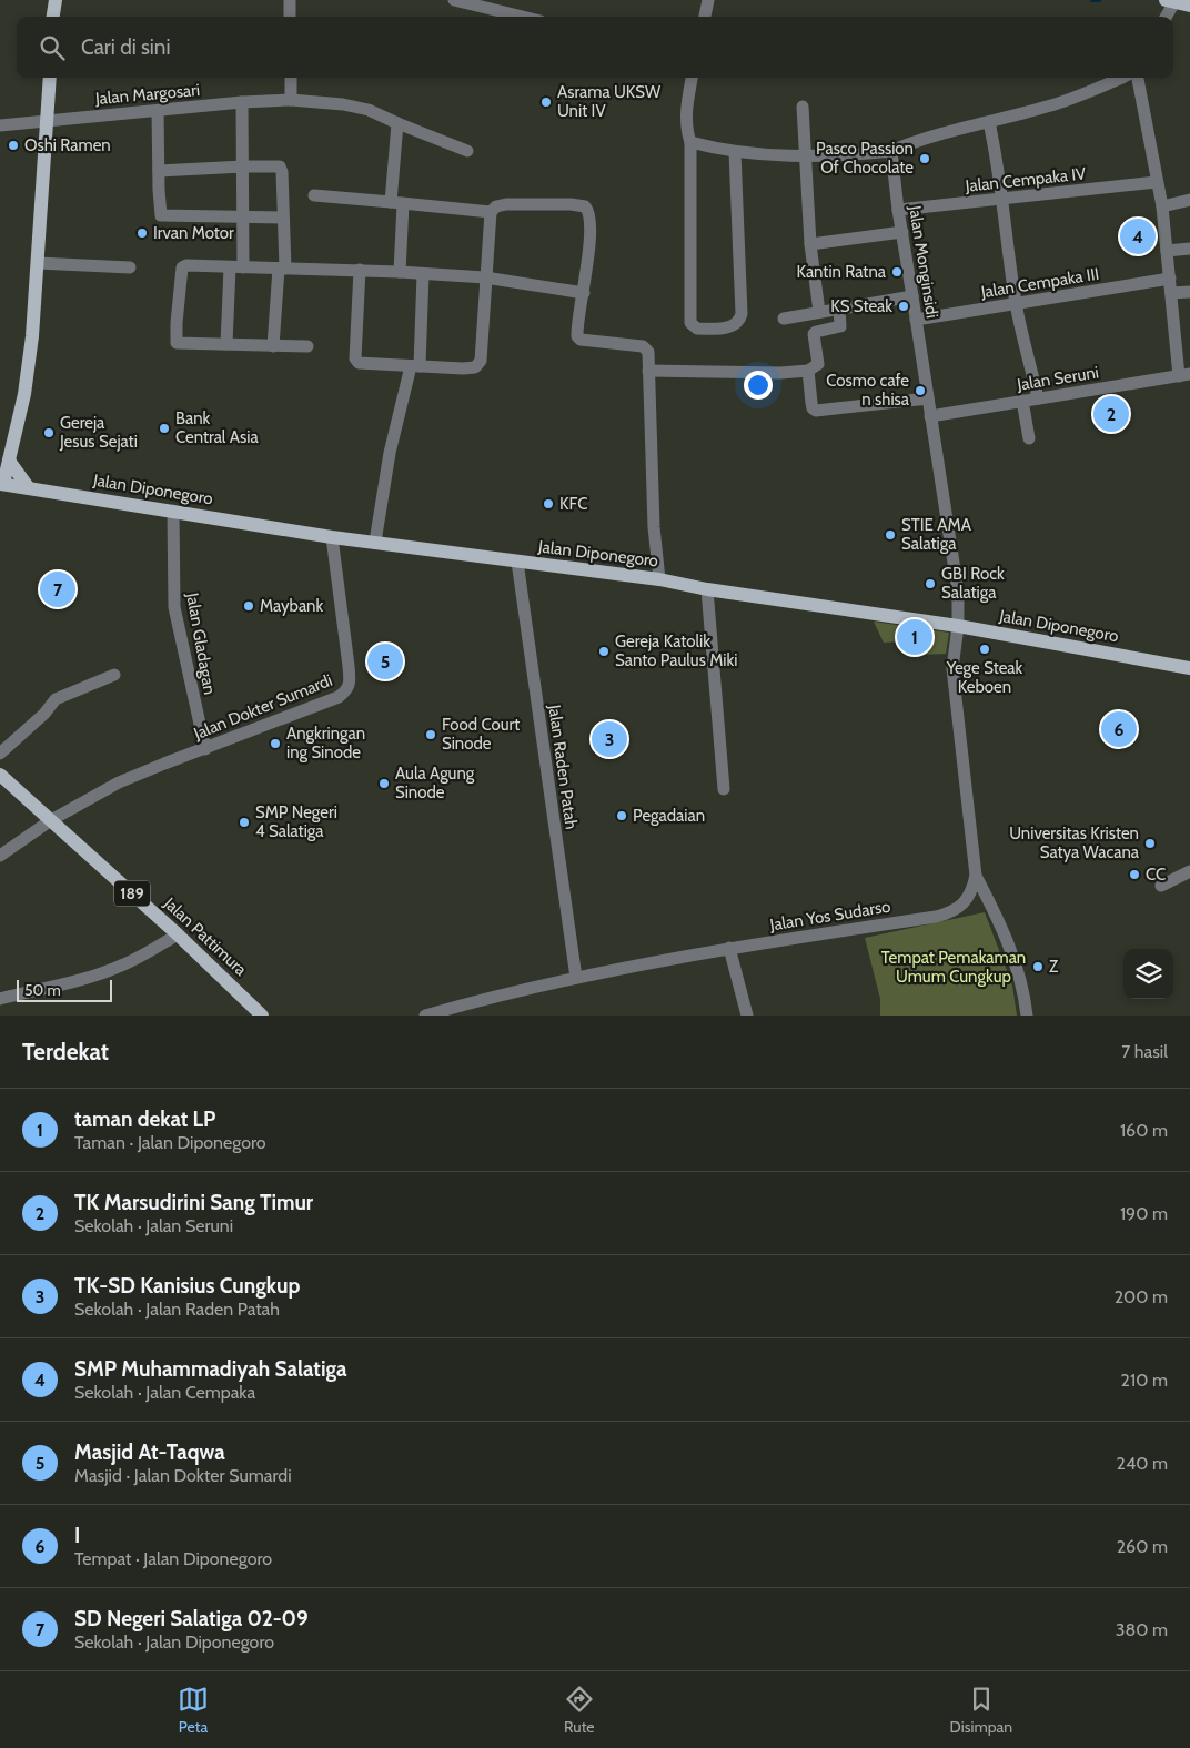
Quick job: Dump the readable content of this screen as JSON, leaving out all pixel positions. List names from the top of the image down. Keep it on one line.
{"streets":{"main road":["Jalan Diponegoro","189","Jalan Pattimura"],"street":["Jalan Margosari","Jalan Cempaka IV","Jalan Monginsidi","Jalan Cempaka III","Jalan Seruni","Jalan Gladagan","Jalan Dokter Sumardi","Jalan Raden Patah","Jalan Yos Sudarso"]},"crossings":[["Jalan Cempaka IV","Jalan Monginsidi"],["Jalan Monginsidi","Jalan Cempaka III"],["Jalan Monginsidi","Jalan Seruni"],["Jalan Monginsidi","Jalan Diponegoro"],["Jalan Monginsidi","Jalan Yos Sudarso"],["Jalan Diponegoro","Jalan Gladagan"],["Jalan Diponegoro","Jalan Dokter Sumardi"],["Jalan Diponegoro","Jalan Raden Patah"],["Jalan Diponegoro","Jalan Yos Sudarso"],["Jalan Gladagan","Jalan Dokter Sumardi"],["Jalan Dokter Sumardi","Jalan Pattimura"],["Jalan Raden Patah","Jalan Yos Sudarso"]],"parks":["Tempat Pemakaman Umum Cungkup"],"places":["Asrama UKSW Unit IV","Oshi Ramen","Pasco Passion Of Chocolate","Irvan Motor","Kantin Ratna","KS Steak","Cosmo cafe n shisa","Bank Central Asia","Gereja Jesus Sejati","KFC","STIE AMA Salatiga","GBI Rock Salatiga","Maybank","Yege Steak Keboen","Gereja Katolik Santo Paulus Miki","Food Court Sinode","Angkringan ing Sinode","Aula Agung Sinode","Pegadaian","SMP Negeri 4 Salatiga","Universitas Kristen Satya Wacana","CC","Z"],"scale_bar":"50 m","page":{"search":"Cari di sini","pins":["4","2","7","1","5","6","3"],"scale":"50 m","heading":["Terdekat","7 hasil"],"list":[{"mark":"1","name":"taman dekat LP","note":"Taman · Jalan Diponegoro","value":"160 m"},{"mark":"2","name":"TK Marsudirini Sang Timur","note":"Sekolah · Jalan Seruni","value":"190 m"},{"mark":"3","name":"TK-SD Kanisius Cungkup","note":"Sekolah · Jalan Raden Patah","value":"200 m"},{"mark":"4","name":"SMP Muhammadiyah Salatiga","note":"Sekolah · Jalan Cempaka","value":"210 m"},{"mark":"5","name":"Masjid At-Taqwa","note":"Masjid · Jalan Dokter Sumardi","value":"240 m"},{"mark":"6","name":"I","note":"Tempat · Jalan Diponegoro","value":"260 m"},{"mark":"7","name":"SD Negeri Salatiga 02-09","note":"Sekolah · Jalan Diponegoro","value":"380 m"}],"nav":["Peta","Rute","Disimpan"]}}
